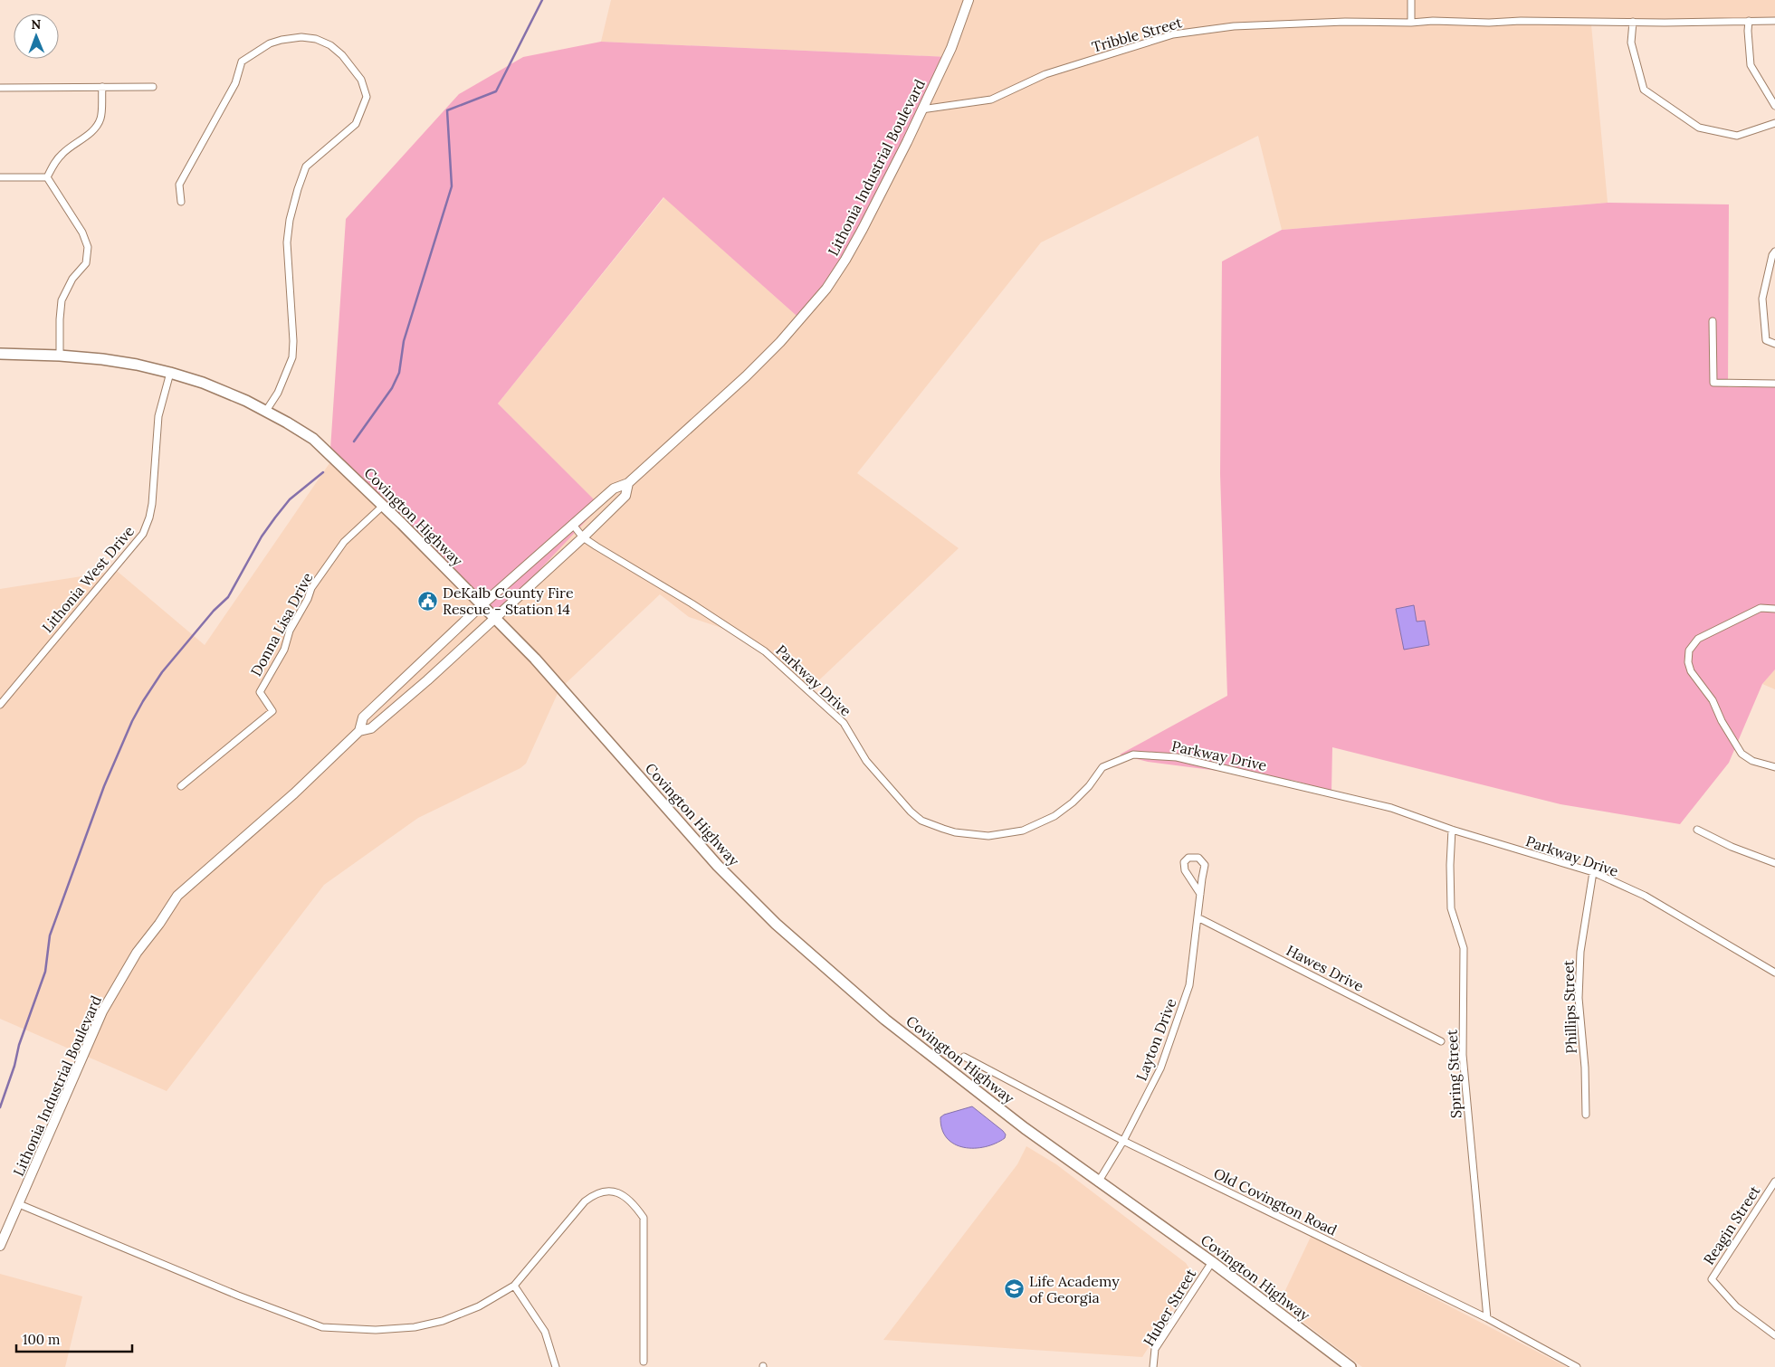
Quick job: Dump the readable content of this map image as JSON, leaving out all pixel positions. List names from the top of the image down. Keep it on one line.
{"streets":{"main road":["Lithonia Industrial Boulevard","Covington Highway"],"street":["Tribble Street","Lithonia West Drive","Donna Lisa Drive","Parkway Drive","Hawes Drive","Phillips Street","Layton Drive","Spring Street","Old Covington Road","Reagin Street","Huber Street"]},"crossings":[["Tribble Street","Lithonia Industrial Boulevard"],["Lithonia Industrial Boulevard","Covington Highway"],["Lithonia Industrial Boulevard","Parkway Drive"],["Covington Highway","Lithonia West Drive"],["Covington Highway","Donna Lisa Drive"],["Covington Highway","Layton Drive"],["Covington Highway","Huber Street"],["Parkway Drive","Phillips Street"],["Parkway Drive","Spring Street"],["Hawes Drive","Layton Drive"],["Layton Drive","Old Covington Road"],["Spring Street","Old Covington Road"]],"places":{"public building":["DeKalb County Fire Rescue - Station 14"],"school or university":["Life Academy of Georgia"]},"scale_bar":"100 m","north":"top"}
